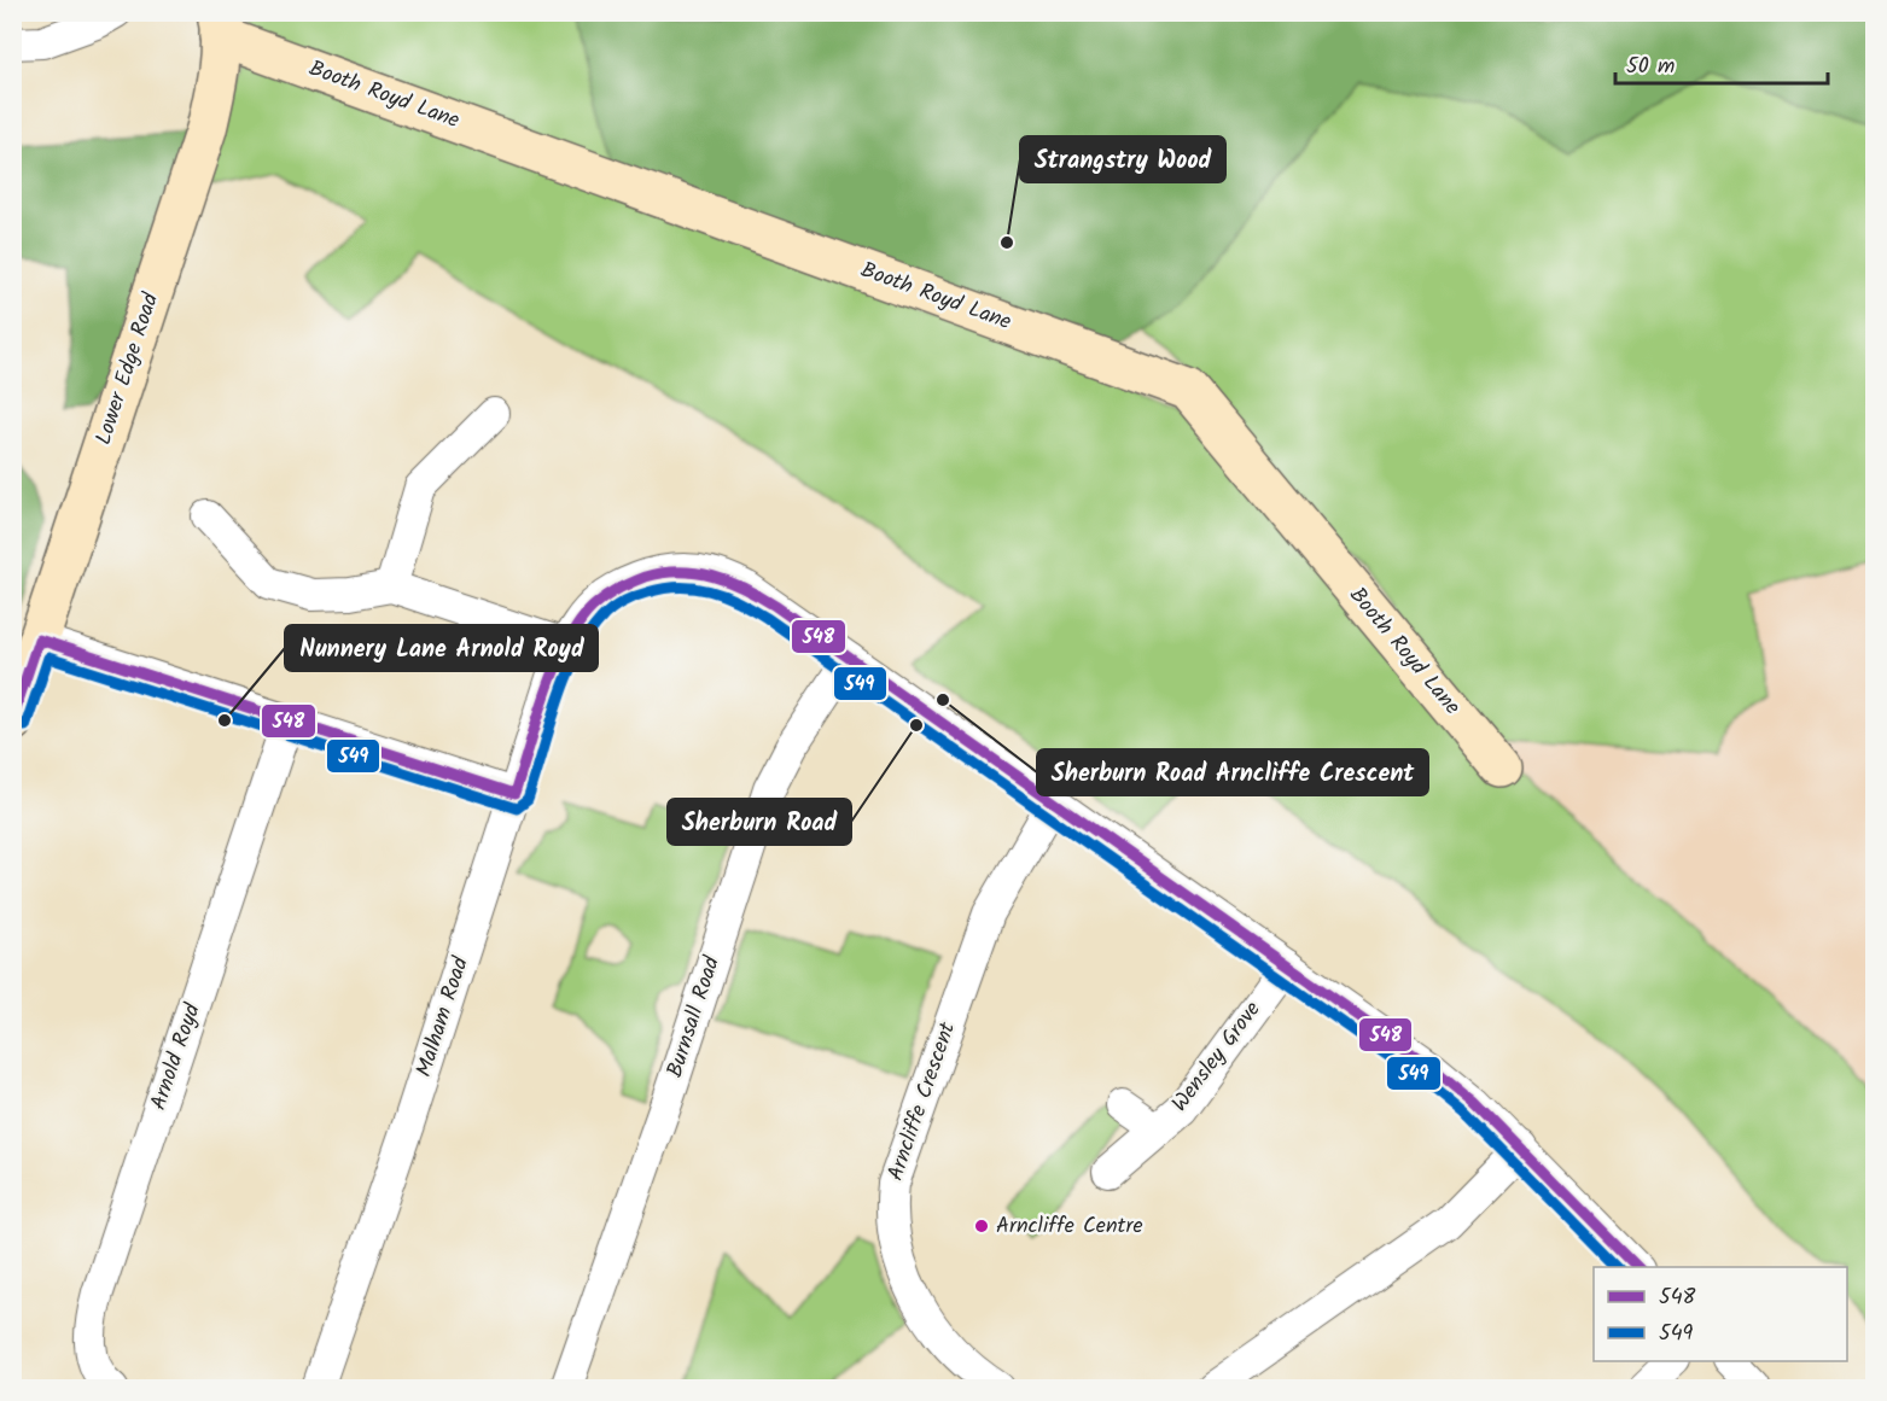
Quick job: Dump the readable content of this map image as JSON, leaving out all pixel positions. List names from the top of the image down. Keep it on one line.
{"streets":{"street":["Booth Royd Lane","Lower Edge Road","Malham Road","Burnsall Road","Arnold Royd","Wensley Grove","Arncliffe Crescent"]},"crossings":[["Booth Royd Lane","Lower Edge Road"],["Malham Road","Burnsall Road"],["Malham Road","Wensley Grove"],["Malham Road","Arncliffe Crescent"]],"places":["Strangstry Wood","Sherburn Road Arncliffe Crescent","Nunnery Lane Arnold Royd","Sherburn Road","Arncliffe Centre"],"lines":["transit line 548","transit line 549"],"legend":["548","549"],"scale_bar":"50 m"}
